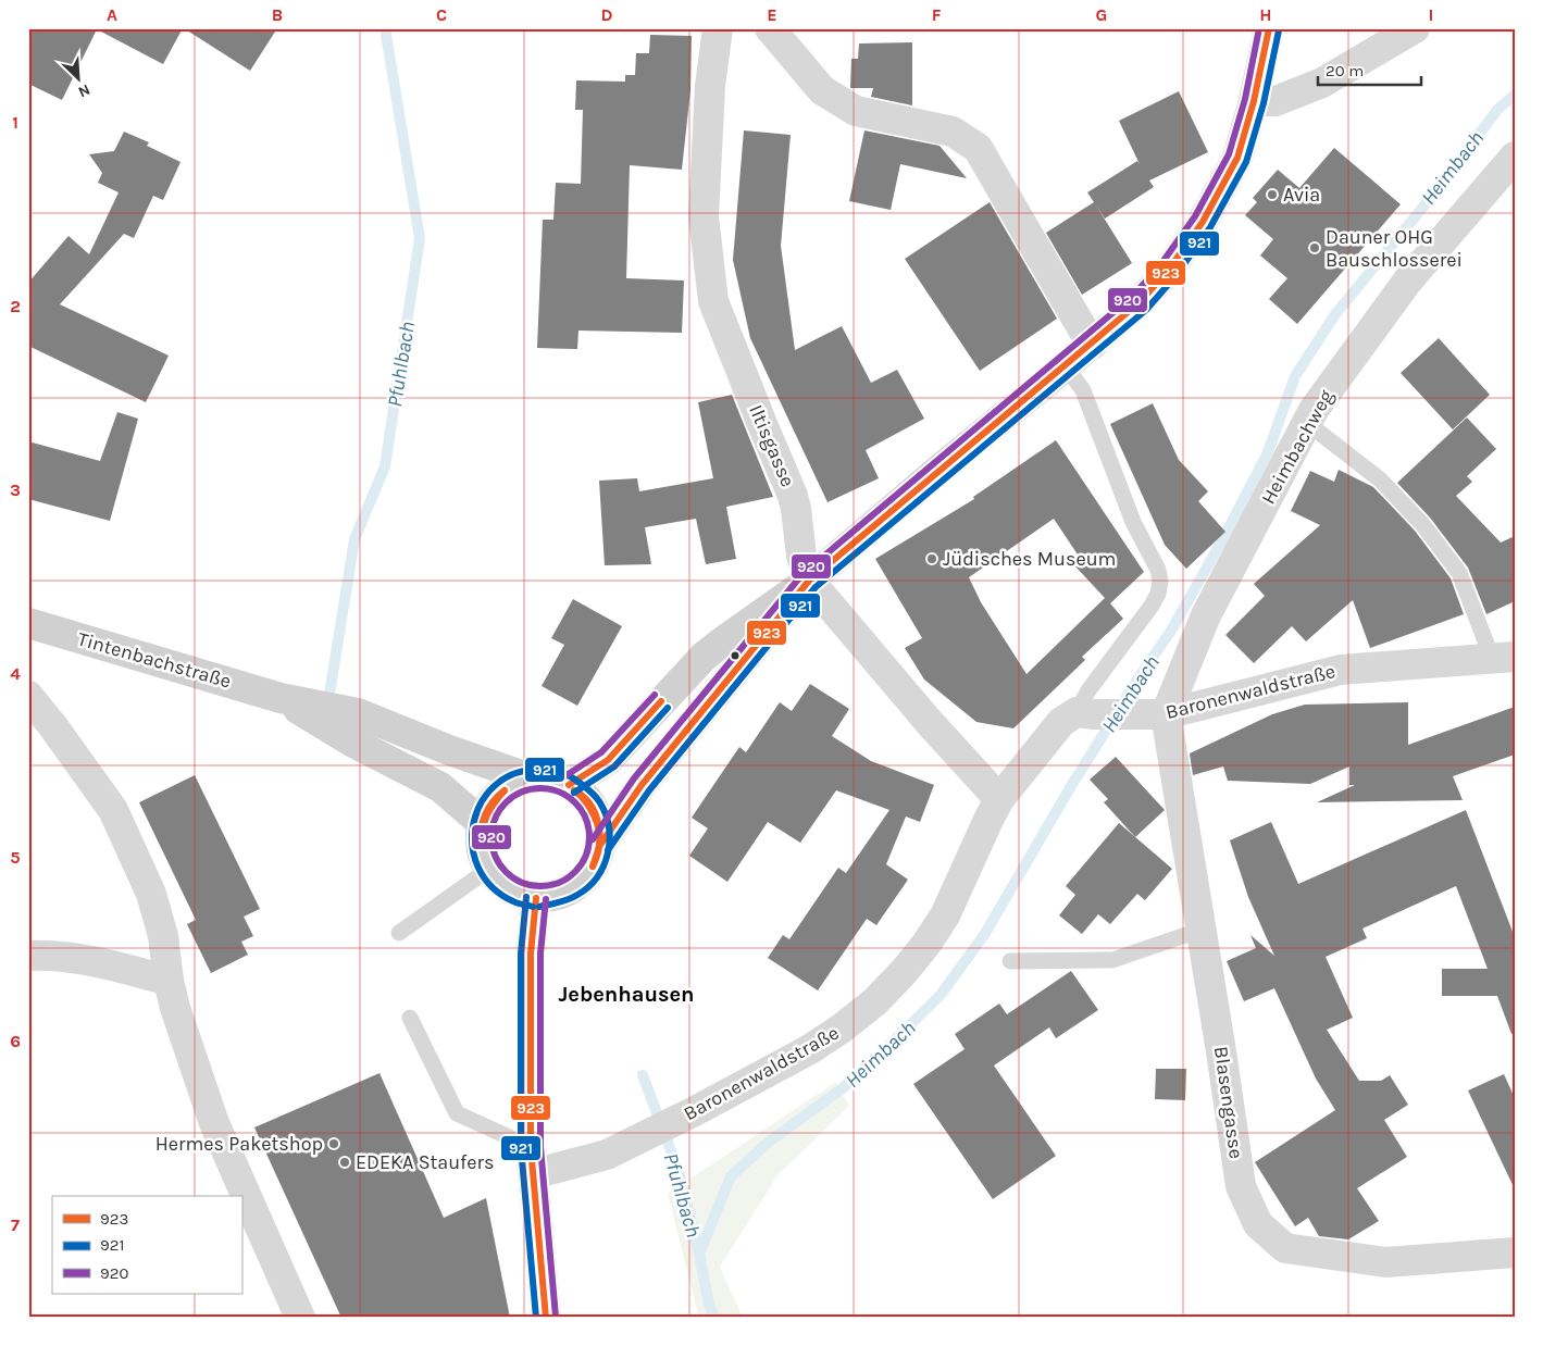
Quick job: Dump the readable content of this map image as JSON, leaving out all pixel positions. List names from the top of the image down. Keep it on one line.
{"streets":{"main road":["Tintenbachstraße"],"street":["Iltisgasse","Heimbachweg","Baronenwaldstraße","Blasengasse"]},"crossings":[["Iltisgasse","Baronenwaldstraße"],["Heimbachweg","Baronenwaldstraße"],["Heimbachweg","Blasengasse"],["Baronenwaldstraße","Blasengasse"]],"districts":["Jebenhausen"],"water":["Heimbach","Pfuhlbach"],"places":["Avia","Dauner OHG Bauschlosserei","Jüdisches Museum","Hermes Paketshop","EDEKA Staufers"],"lines":["transit line 923","transit line 920","transit line 921"],"legend":["923","921","920"],"scale_bar":"20 m","north":"bottom right","grid":{"columns":["A","B","C","D","E","F","G","H","I"],"rows":["1","2","3","4","5","6","7"]}}
